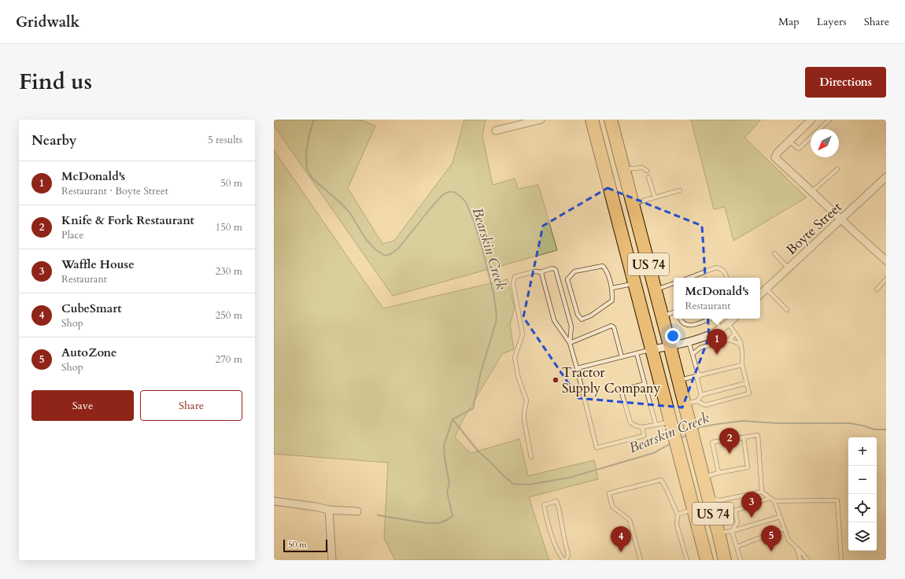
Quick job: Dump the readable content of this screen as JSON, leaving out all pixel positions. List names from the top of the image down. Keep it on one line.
{"streets":{"highway":["US 74"],"street":["Boyte Street"]},"water":["Bearskin Creek"],"places":["Tractor Supply Company"],"scale_bar":"50 m","north":"bottom left","page":{"header":"Gridwalk","nav":["Map","Layers","Share"],"title":"Find us","buttons":["Directions",["Save","Share"]],"heading":["Nearby","5 results"],"list":[{"mark":"1","name":"McDonald's","note":"Restaurant · Boyte Street","value":"50 m"},{"mark":"2","name":"Knife & Fork Restaurant","note":"Place","value":"150 m"},{"mark":"3","name":"Waffle House","note":"Restaurant","value":"230 m"},{"mark":"4","name":"CubeSmart","note":"Shop","value":"250 m"},{"mark":"5","name":"AutoZone","note":"Shop","value":"270 m"}],"popup":["McDonald's","Restaurant"],"pins":["1","2","3","5","4"],"map_buttons":["+","−"],"scale":"50 m"}}
